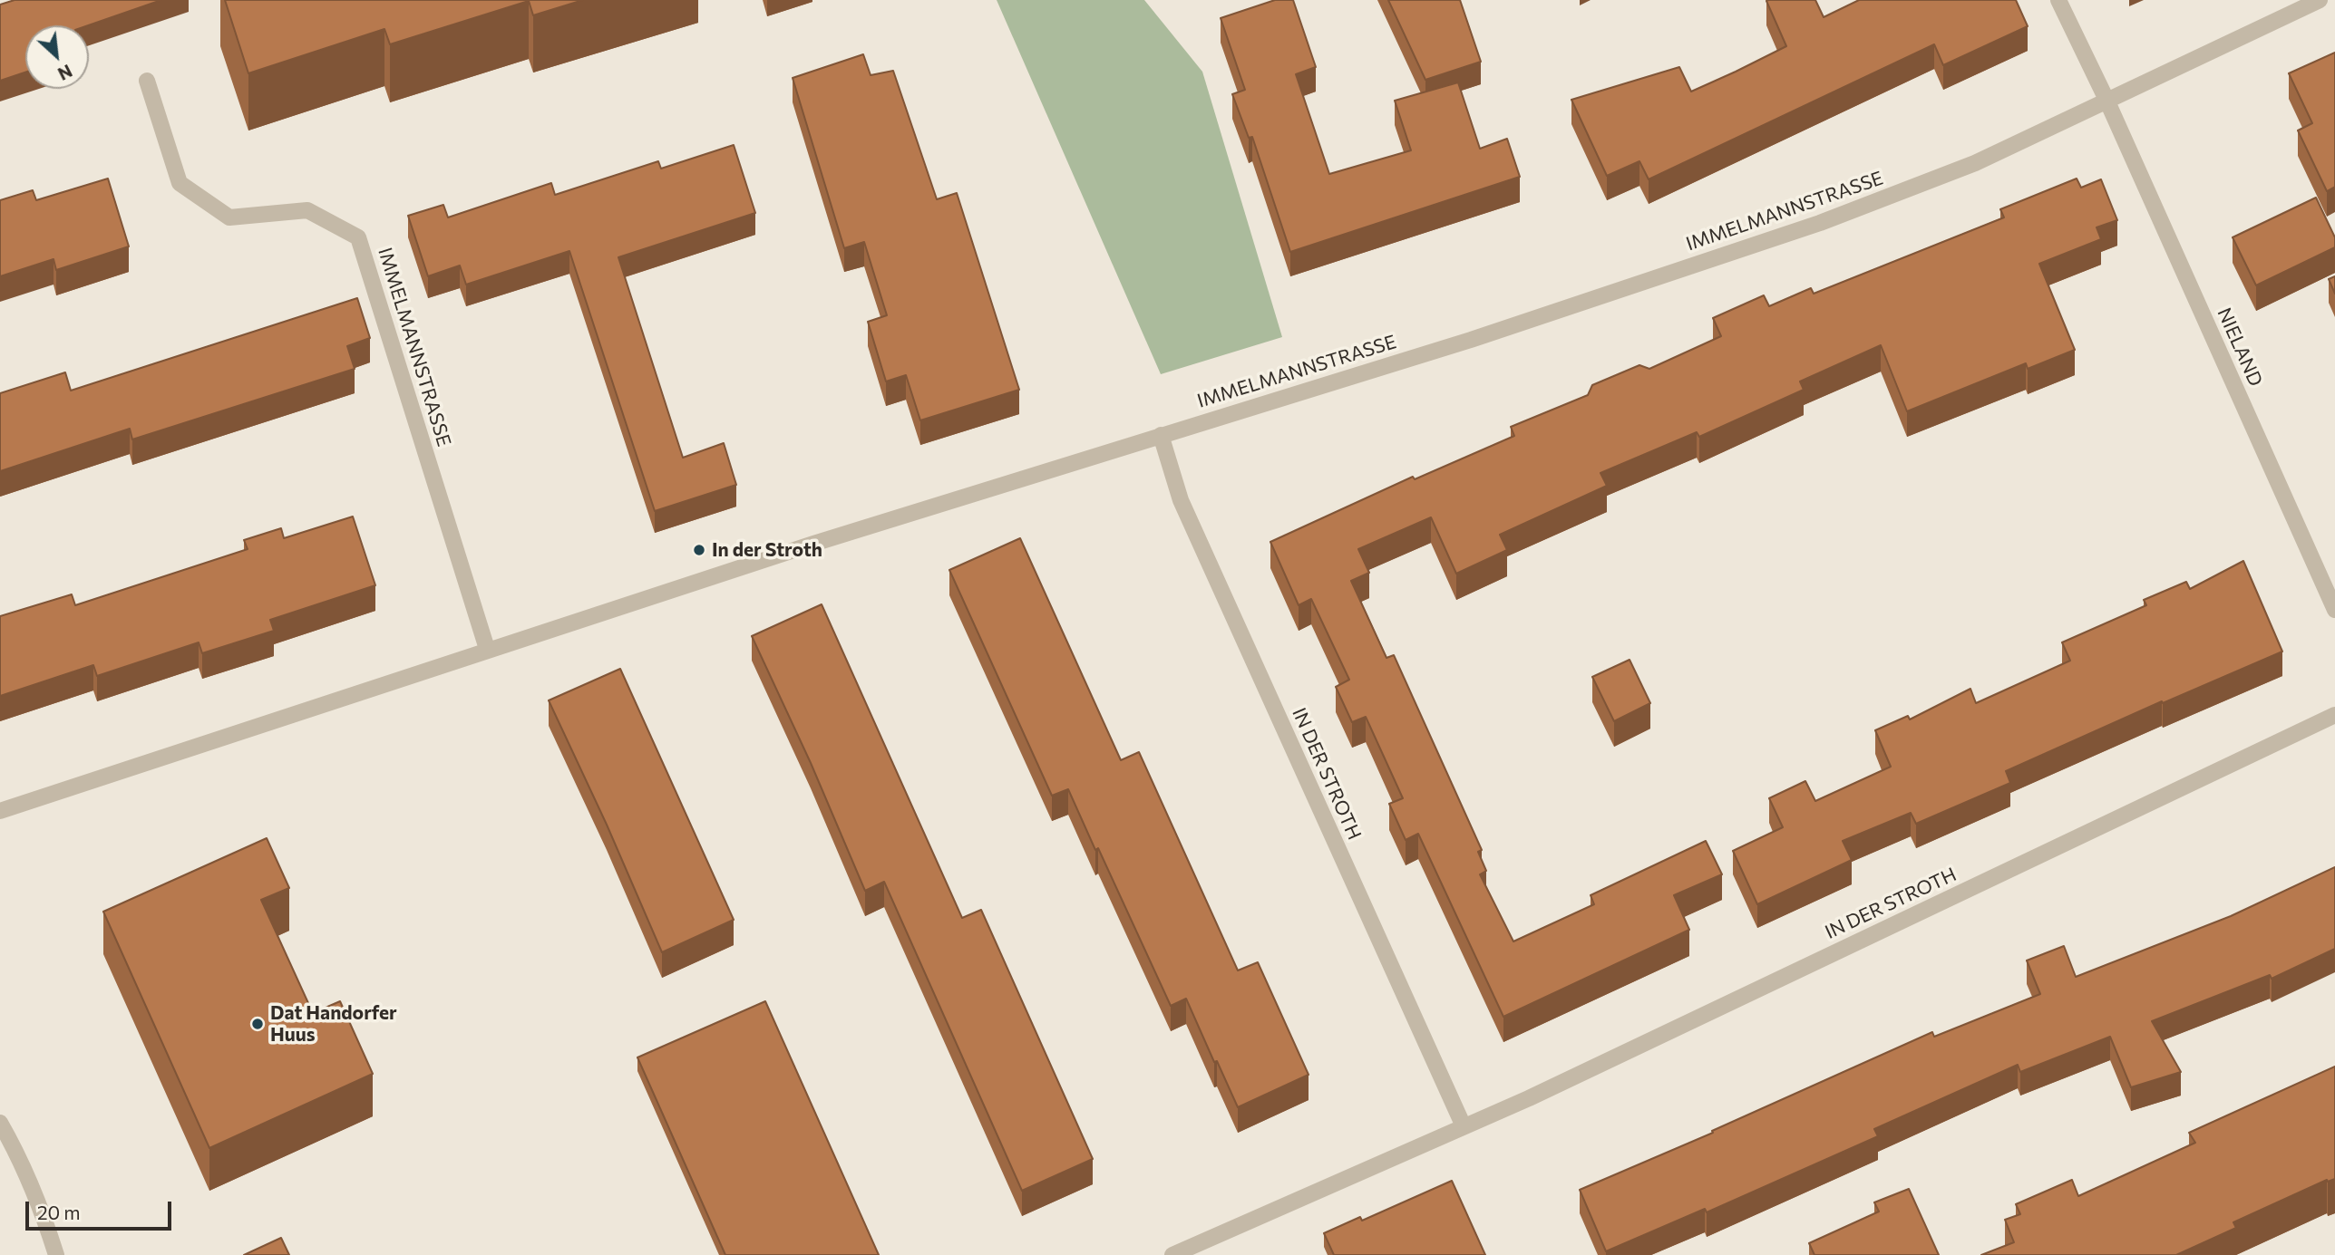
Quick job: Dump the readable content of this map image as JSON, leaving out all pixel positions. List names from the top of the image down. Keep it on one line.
{"streets":{"street":["IMMELMANNSTRASSE","NIELAND","IN DER STROTH"]},"crossings":[["IMMELMANNSTRASSE","NIELAND"],["IMMELMANNSTRASSE","IN DER STROTH"]],"places":["In der Stroth","Dat Handorfer Huus"],"scale_bar":"20 m","north":"bottom right"}
